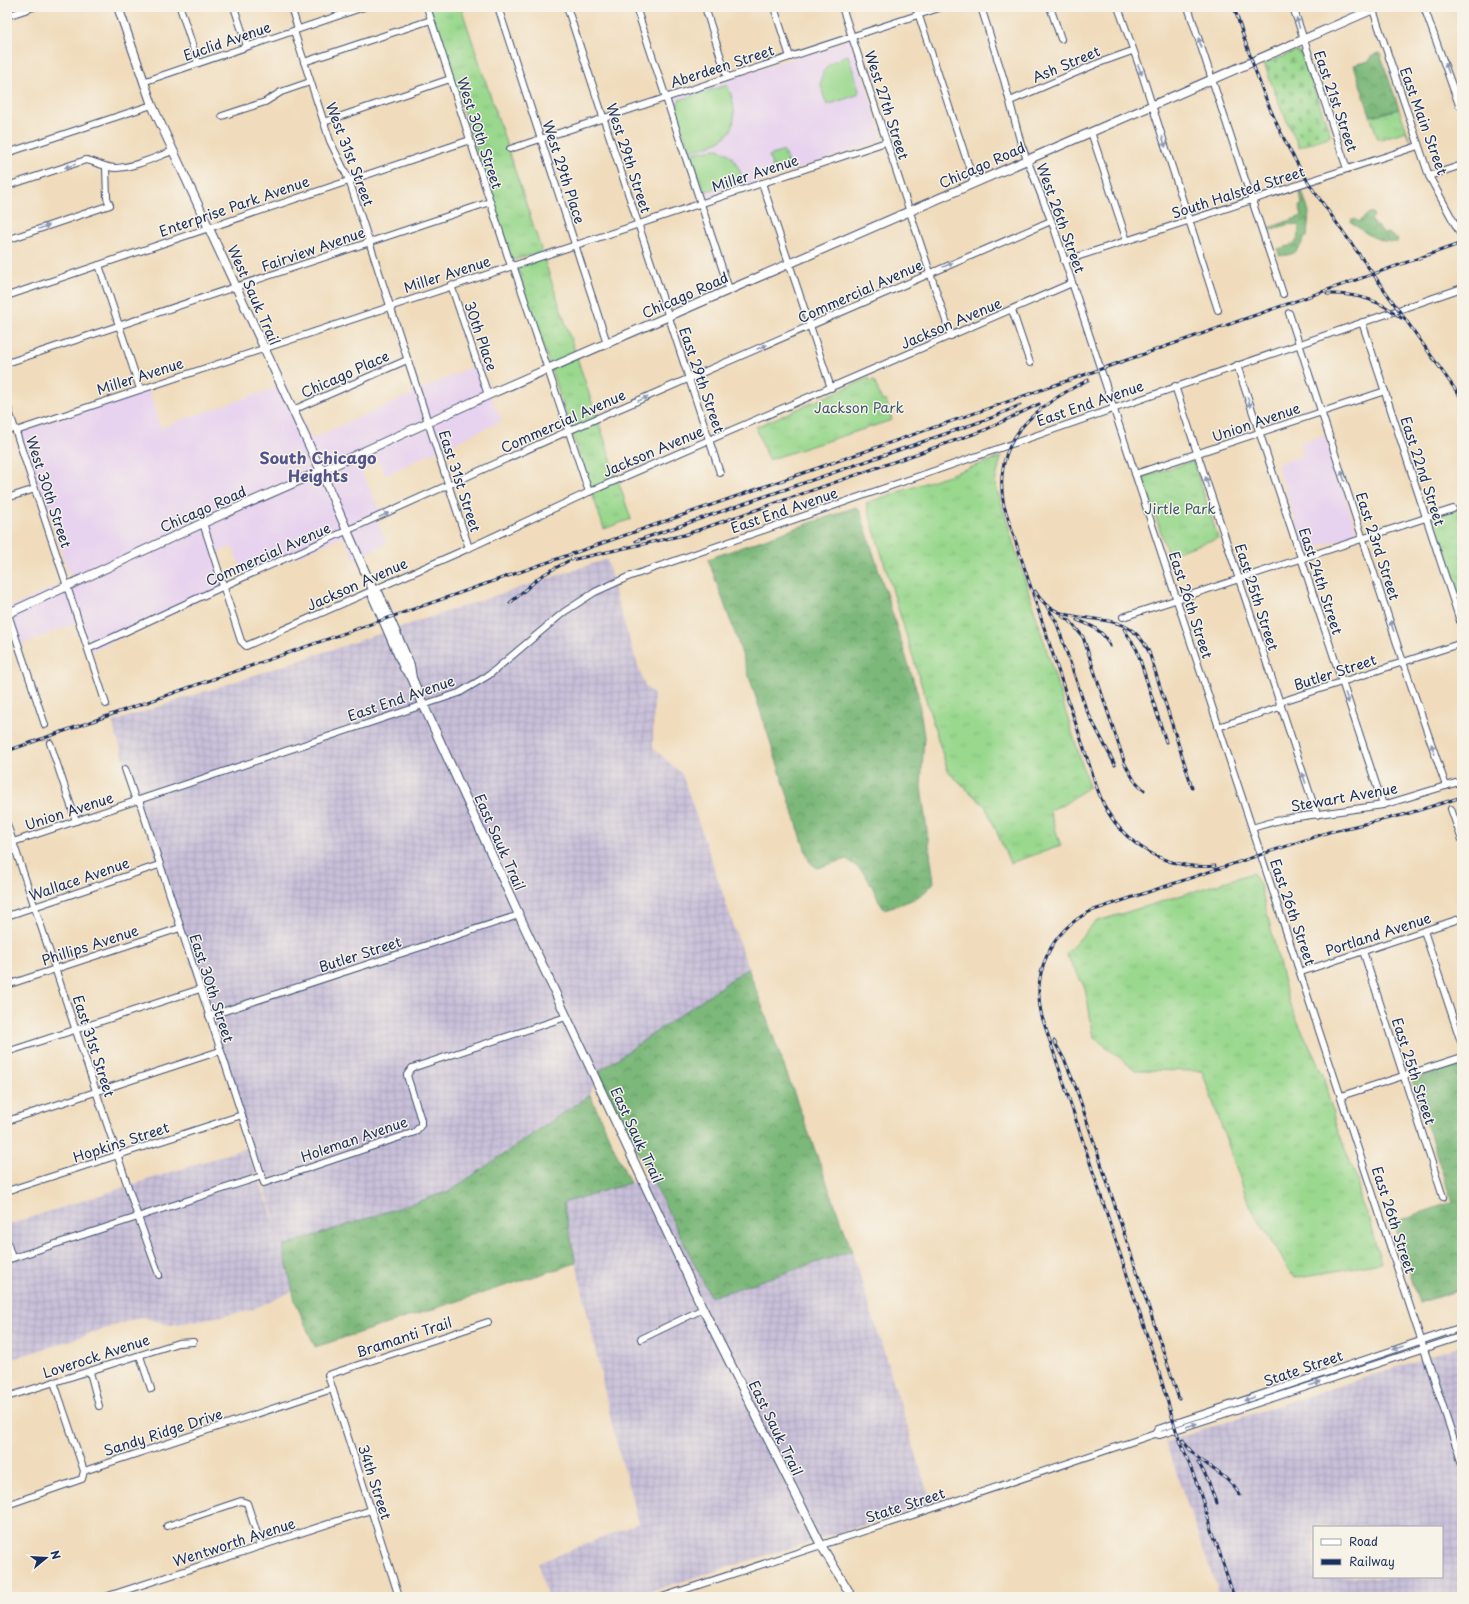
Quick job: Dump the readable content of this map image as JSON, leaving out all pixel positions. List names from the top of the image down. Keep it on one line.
{"streets":{"main road":["Chicago Road","West Sauk Trail","East Sauk Trail"],"street":["Euclid Avenue","Ash Street","Aberdeen Street","East 21st Street","West 27th Street","East Main Street","West 30th Street","West 31st Street","West 29th Street","West 29th Place","Miller Avenue","South Halsted Street","Enterprise Park Avenue","West 26th Street","Fairview Avenue","Commercial Avenue","Jackson Avenue","30th Place","Chicago Place","East 29th Street","East End Avenue","Union Avenue","East 22nd Street","East 31st Street","East 23rd Street","East 24th Street","East 25th Street","East 26th Street","Butler Street","Stewart Avenue","Wallace Avenue","Portland Avenue","Phillips Avenue","East 30th Street","Holeman Avenue","Hopkins Street","Bramanti Trail","Loverock Avenue","State Street","Sandy Ridge Drive","34th Street","Wentworth Avenue"]},"crossings":[["Euclid Avenue","West 31st Street"],["Euclid Avenue","West Sauk Trail"],["Ash Street","West 26th Street"],["Aberdeen Street","West 27th Street"],["Aberdeen Street","West 29th Street"],["Aberdeen Street","West 29th Place"],["East 21st Street","Chicago Road"],["East 21st Street","South Halsted Street"],["West 27th Street","Chicago Road"],["West 27th Street","Miller Avenue"],["West 27th Street","Commercial Avenue"],["West 27th Street","Jackson Avenue"],["East Main Street","Chicago Road"],["East Main Street","South Halsted Street"],["West 30th Street","Chicago Road"],["West 30th Street","Miller Avenue"],["West 30th Street","Enterprise Park Avenue"],["West 30th Street","Fairview Avenue"],["West 30th Street","Commercial Avenue"],["West 30th Street","Jackson Avenue"],["West 31st Street","Chicago Road"],["West 31st Street","Miller Avenue"],["West 31st Street","Enterprise Park Avenue"],["West 31st Street","Fairview Avenue"],["West 31st Street","Chicago Place"],["West 31st Street","East 31st Street"],["West 29th Street","Chicago Road"],["West 29th Street","Miller Avenue"],["West 29th Street","East 29th Street"],["Chicago Road","West 29th Place"],["Chicago Road","West 26th Street"],["Chicago Road","West Sauk Trail"],["Chicago Road","30th Place"],["Chicago Road","East 29th Street"],["Chicago Road","East 31st Street"],["West 29th Place","Miller Avenue"],["Miller Avenue","West Sauk Trail"],["Miller Avenue","30th Place"],["South Halsted Street","West 26th Street"],["Enterprise Park Avenue","West Sauk Trail"],["West 26th Street","Commercial Avenue"],["West 26th Street","Jackson Avenue"],["West 26th Street","East 26th Street"],["Fairview Avenue","West Sauk Trail"],["Commercial Avenue","West Sauk Trail"],["Commercial Avenue","Jackson Avenue"],["Commercial Avenue","East 29th Street"],["Commercial Avenue","East 31st Street"],["West Sauk Trail","Jackson Avenue"],["West Sauk Trail","Chicago Place"],["West Sauk Trail","East Sauk Trail"],["Jackson Avenue","East 29th Street"],["Jackson Avenue","East 31st Street"],["East End Avenue","Union Avenue"],["East End Avenue","East 22nd Street"],["East End Avenue","East 23rd Street"],["East End Avenue","East 24th Street"],["East End Avenue","East 25th Street"],["East End Avenue","East 26th Street"],["East End Avenue","East Sauk Trail"],["East End Avenue","East 30th Street"],["Union Avenue","East 22nd Street"],["Union Avenue","East 31st Street"],["Union Avenue","East 23rd Street"],["Union Avenue","East 24th Street"],["Union Avenue","East 25th Street"],["Union Avenue","East 26th Street"],["Union Avenue","East 30th Street"],["East 31st Street","Wallace Avenue"],["East 31st Street","Phillips Avenue"],["East 31st Street","Hopkins Street"],["East 23rd Street","Butler Street"],["East 23rd Street","Stewart Avenue"],["East 24th Street","Butler Street"],["East 24th Street","Stewart Avenue"],["East 25th Street","Butler Street"],["East 25th Street","Stewart Avenue"],["East 25th Street","Portland Avenue"],["East 26th Street","Butler Street"],["East 26th Street","Stewart Avenue"],["East 26th Street","Portland Avenue"],["East 26th Street","State Street"],["Butler Street","East Sauk Trail"],["Butler Street","East 30th Street"],["East Sauk Trail","Holeman Avenue"],["East Sauk Trail","State Street"],["Wallace Avenue","East 30th Street"],["Phillips Avenue","East 30th Street"],["East 30th Street","Holeman Avenue"],["East 30th Street","Hopkins Street"],["Bramanti Trail","34th Street"],["Sandy Ridge Drive","34th Street"],["34th Street","Wentworth Avenue"]],"one_way":["Commercial Avenue","East 23rd Street","East 24th Street","East 25th Street"],"districts":["South Chicago Heights"],"parks":["Jackson Park","Jirtle Park"],"legend":["Road","Railway"],"north":"right"}
